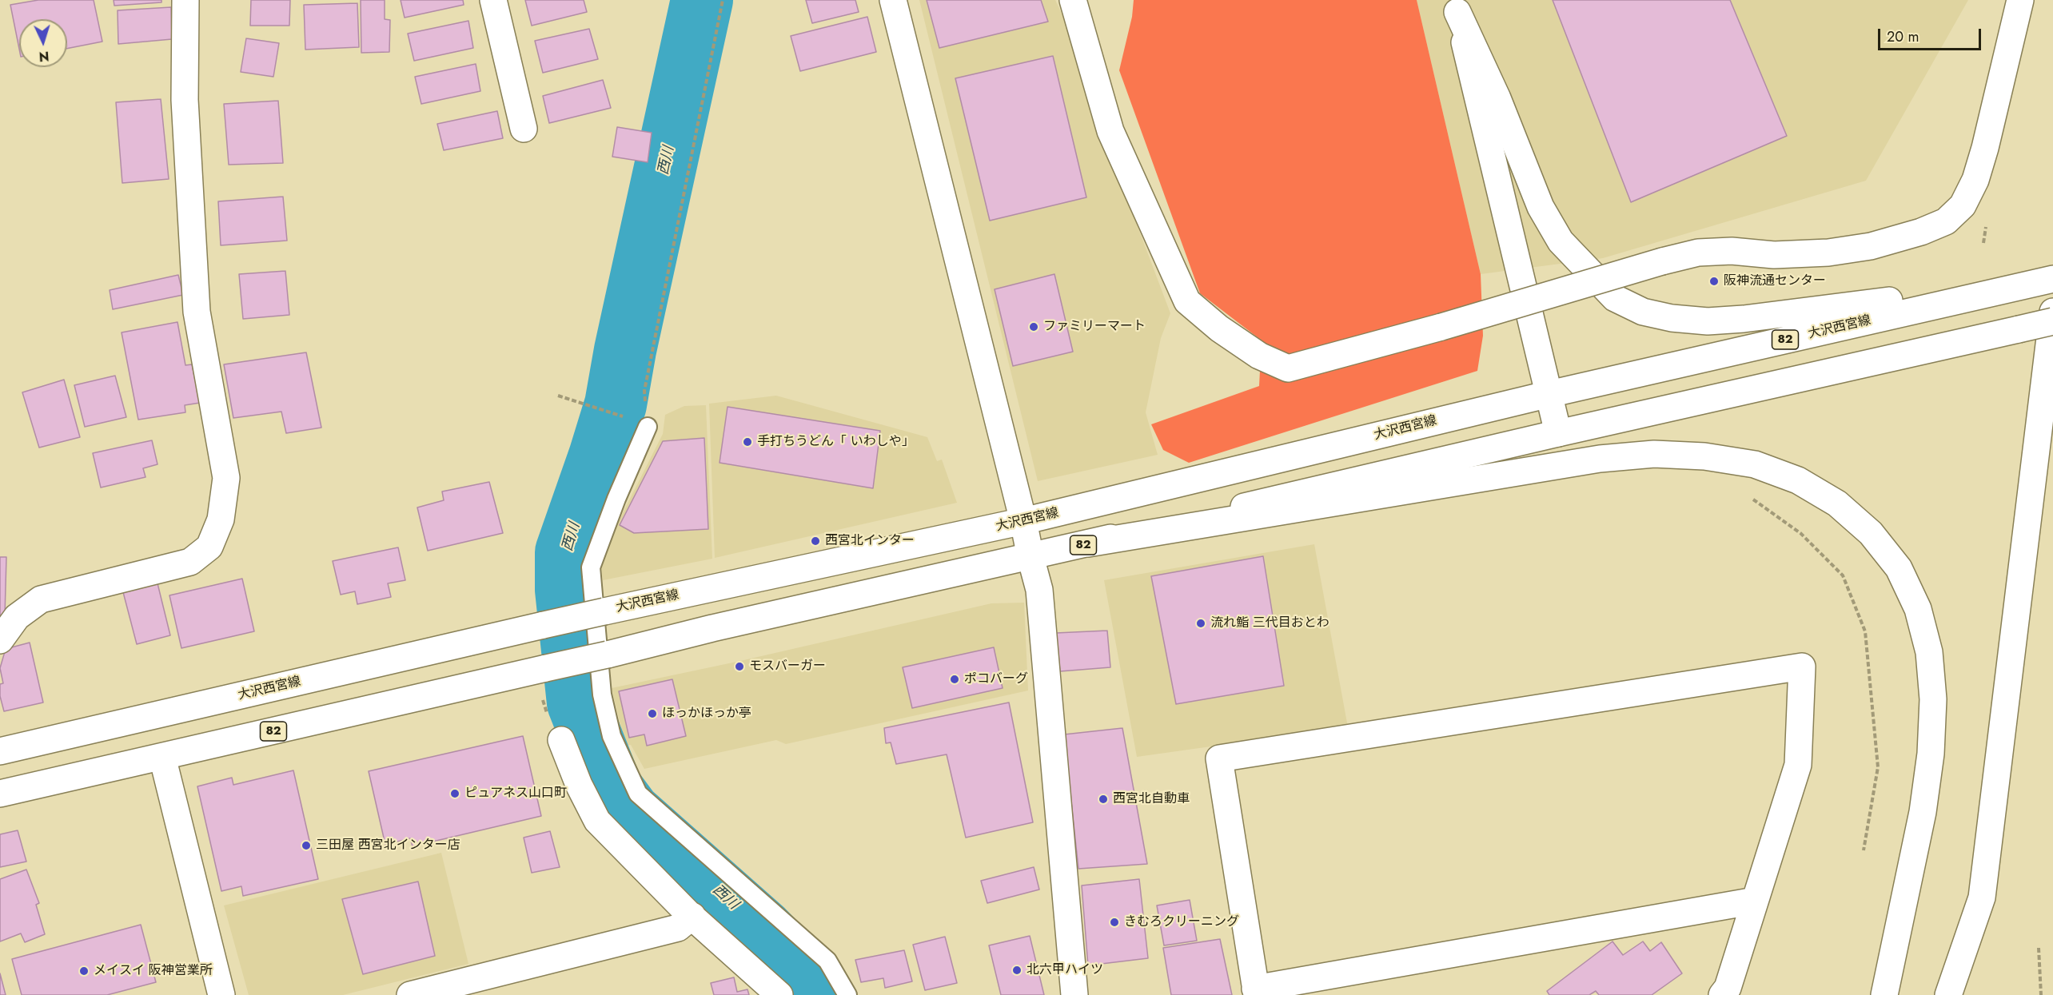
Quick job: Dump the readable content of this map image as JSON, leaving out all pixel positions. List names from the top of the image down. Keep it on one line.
{"streets":{"main road":["大沢西宮線","82"]},"water":["西川"],"places":["阪神流通センター","ファミリーマート","手打ちうどん「 いわしや」","西宮北インター","流れ鮨 三代目おとわ","モスバーガー","ポコバーグ","ほっかほっか亭","ピュアネス山口町","西宮北自動車","三田屋 西宮北インター店","きむろクリーニング","北六甲ハイツ","メイスイ 阪神営業所"],"scale_bar":"20 m","north":"bottom"}
